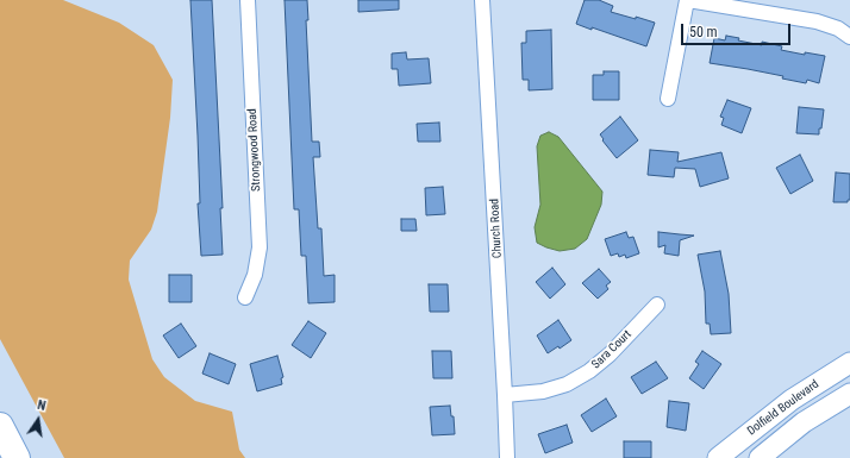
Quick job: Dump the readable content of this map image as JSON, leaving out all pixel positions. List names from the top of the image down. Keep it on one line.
{"streets":{"main road":["Dolfield Boulevard"],"street":["Strongwood Road","Church Road","Sara Court"]},"crossings":[["Church Road","Sara Court"]],"scale_bar":"50 m","north":"top"}
